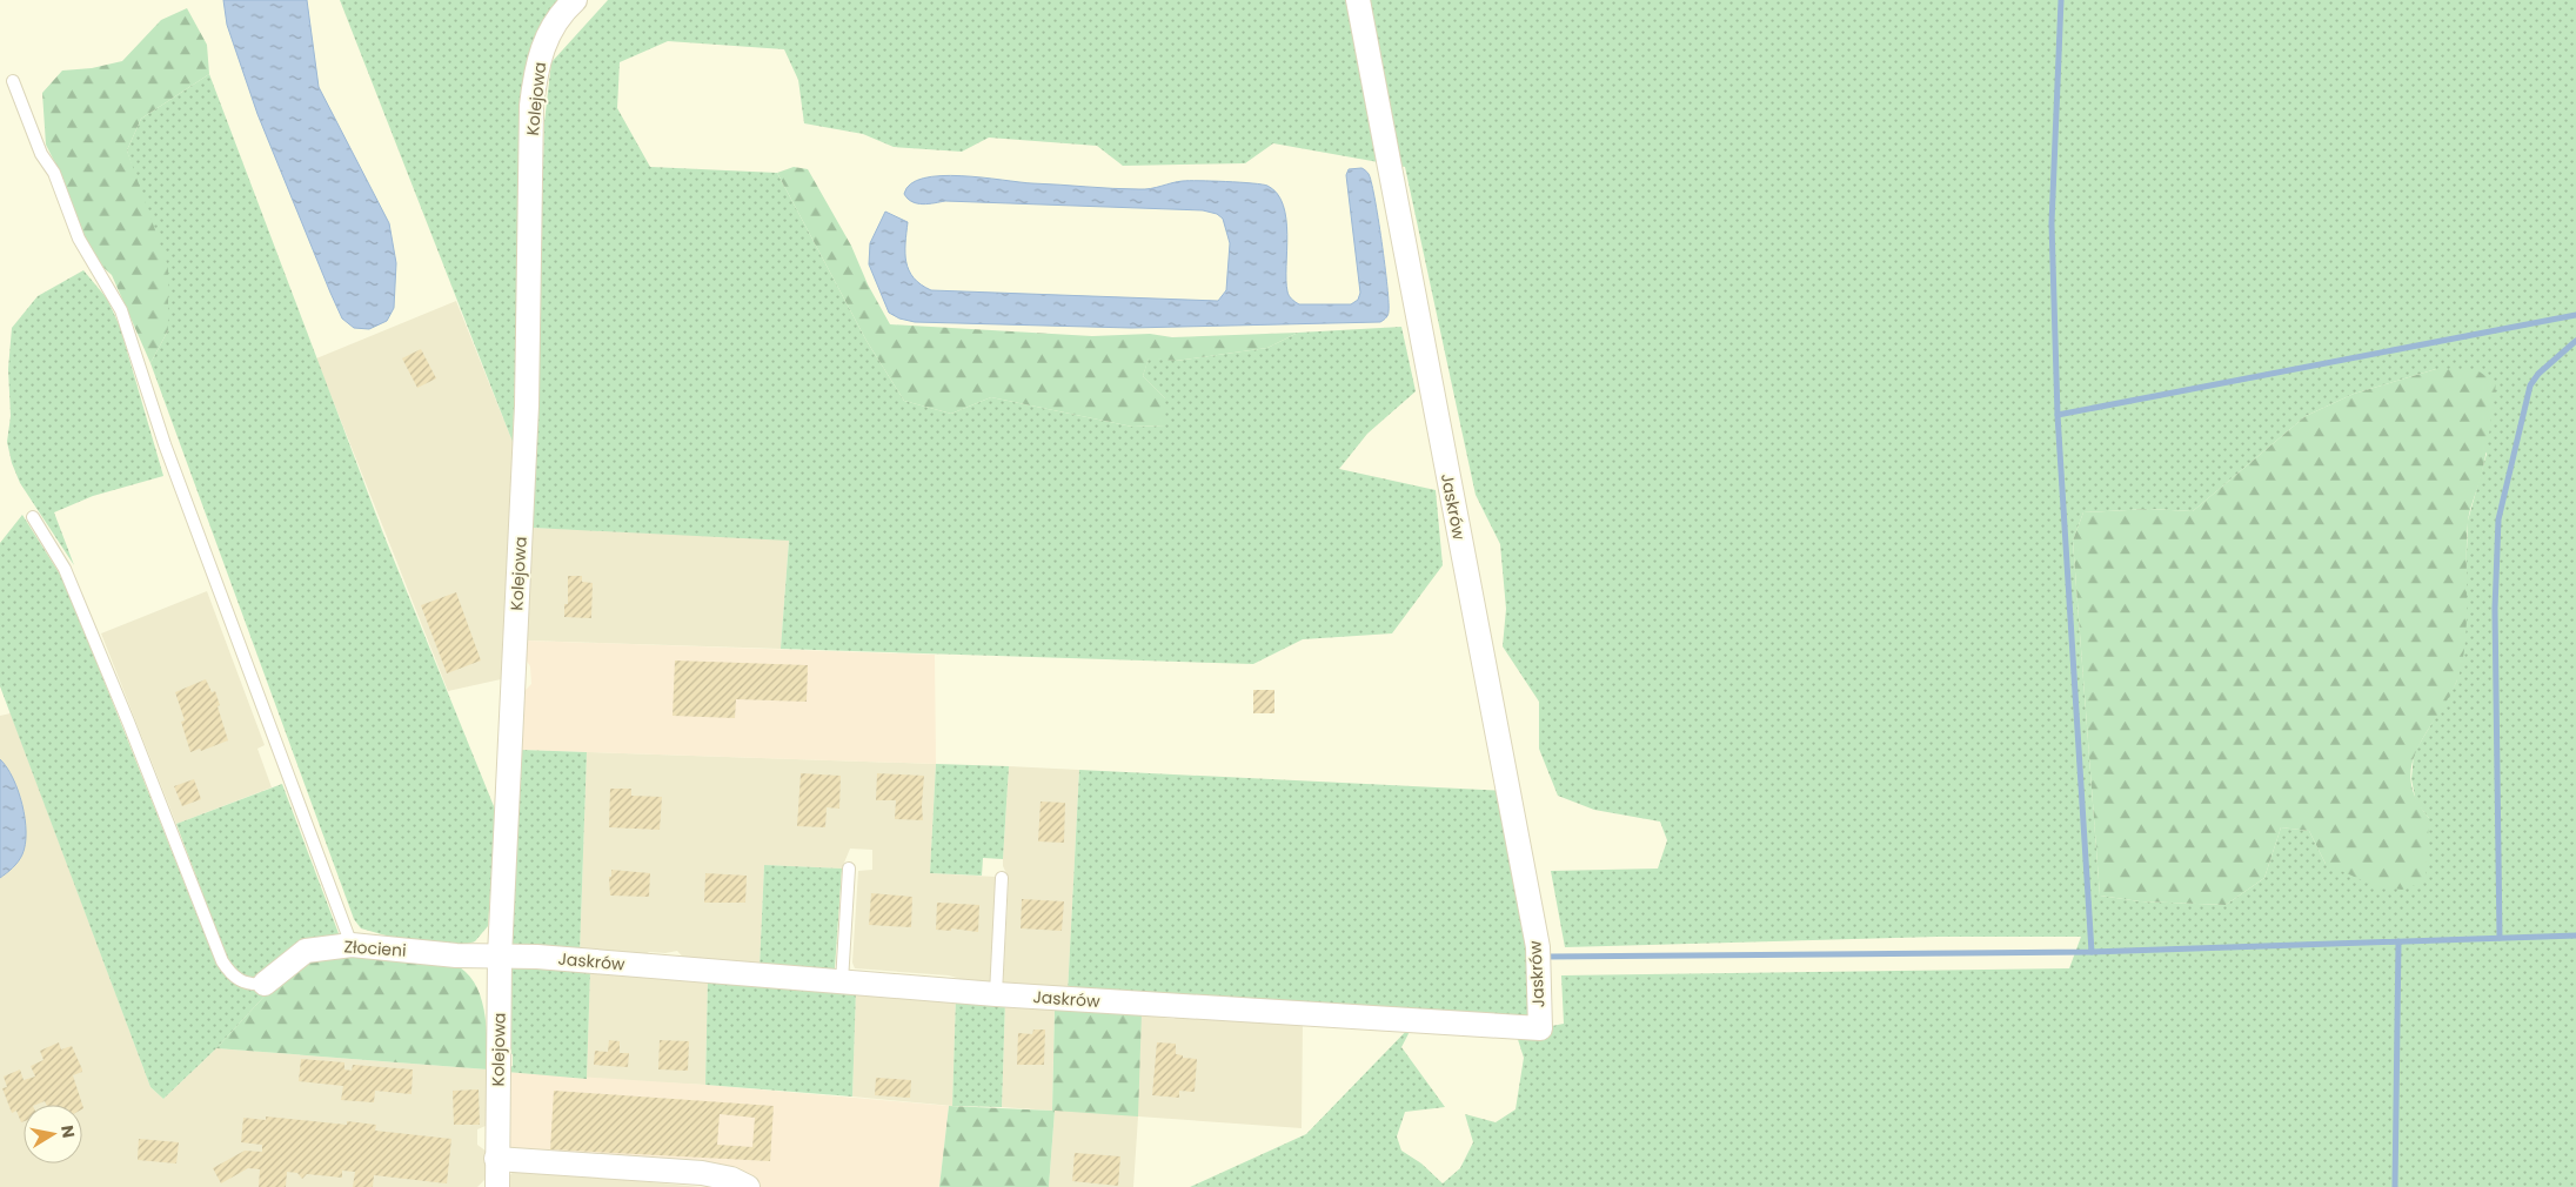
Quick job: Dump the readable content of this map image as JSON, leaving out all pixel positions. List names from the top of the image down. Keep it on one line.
{"streets":{"street":["Kolejowa","Jaskrów","Złocieni"]},"crossings":[["Kolejowa","Jaskrów"],["Kolejowa","Złocieni"],["Jaskrów","Złocieni"]],"north":"right"}
